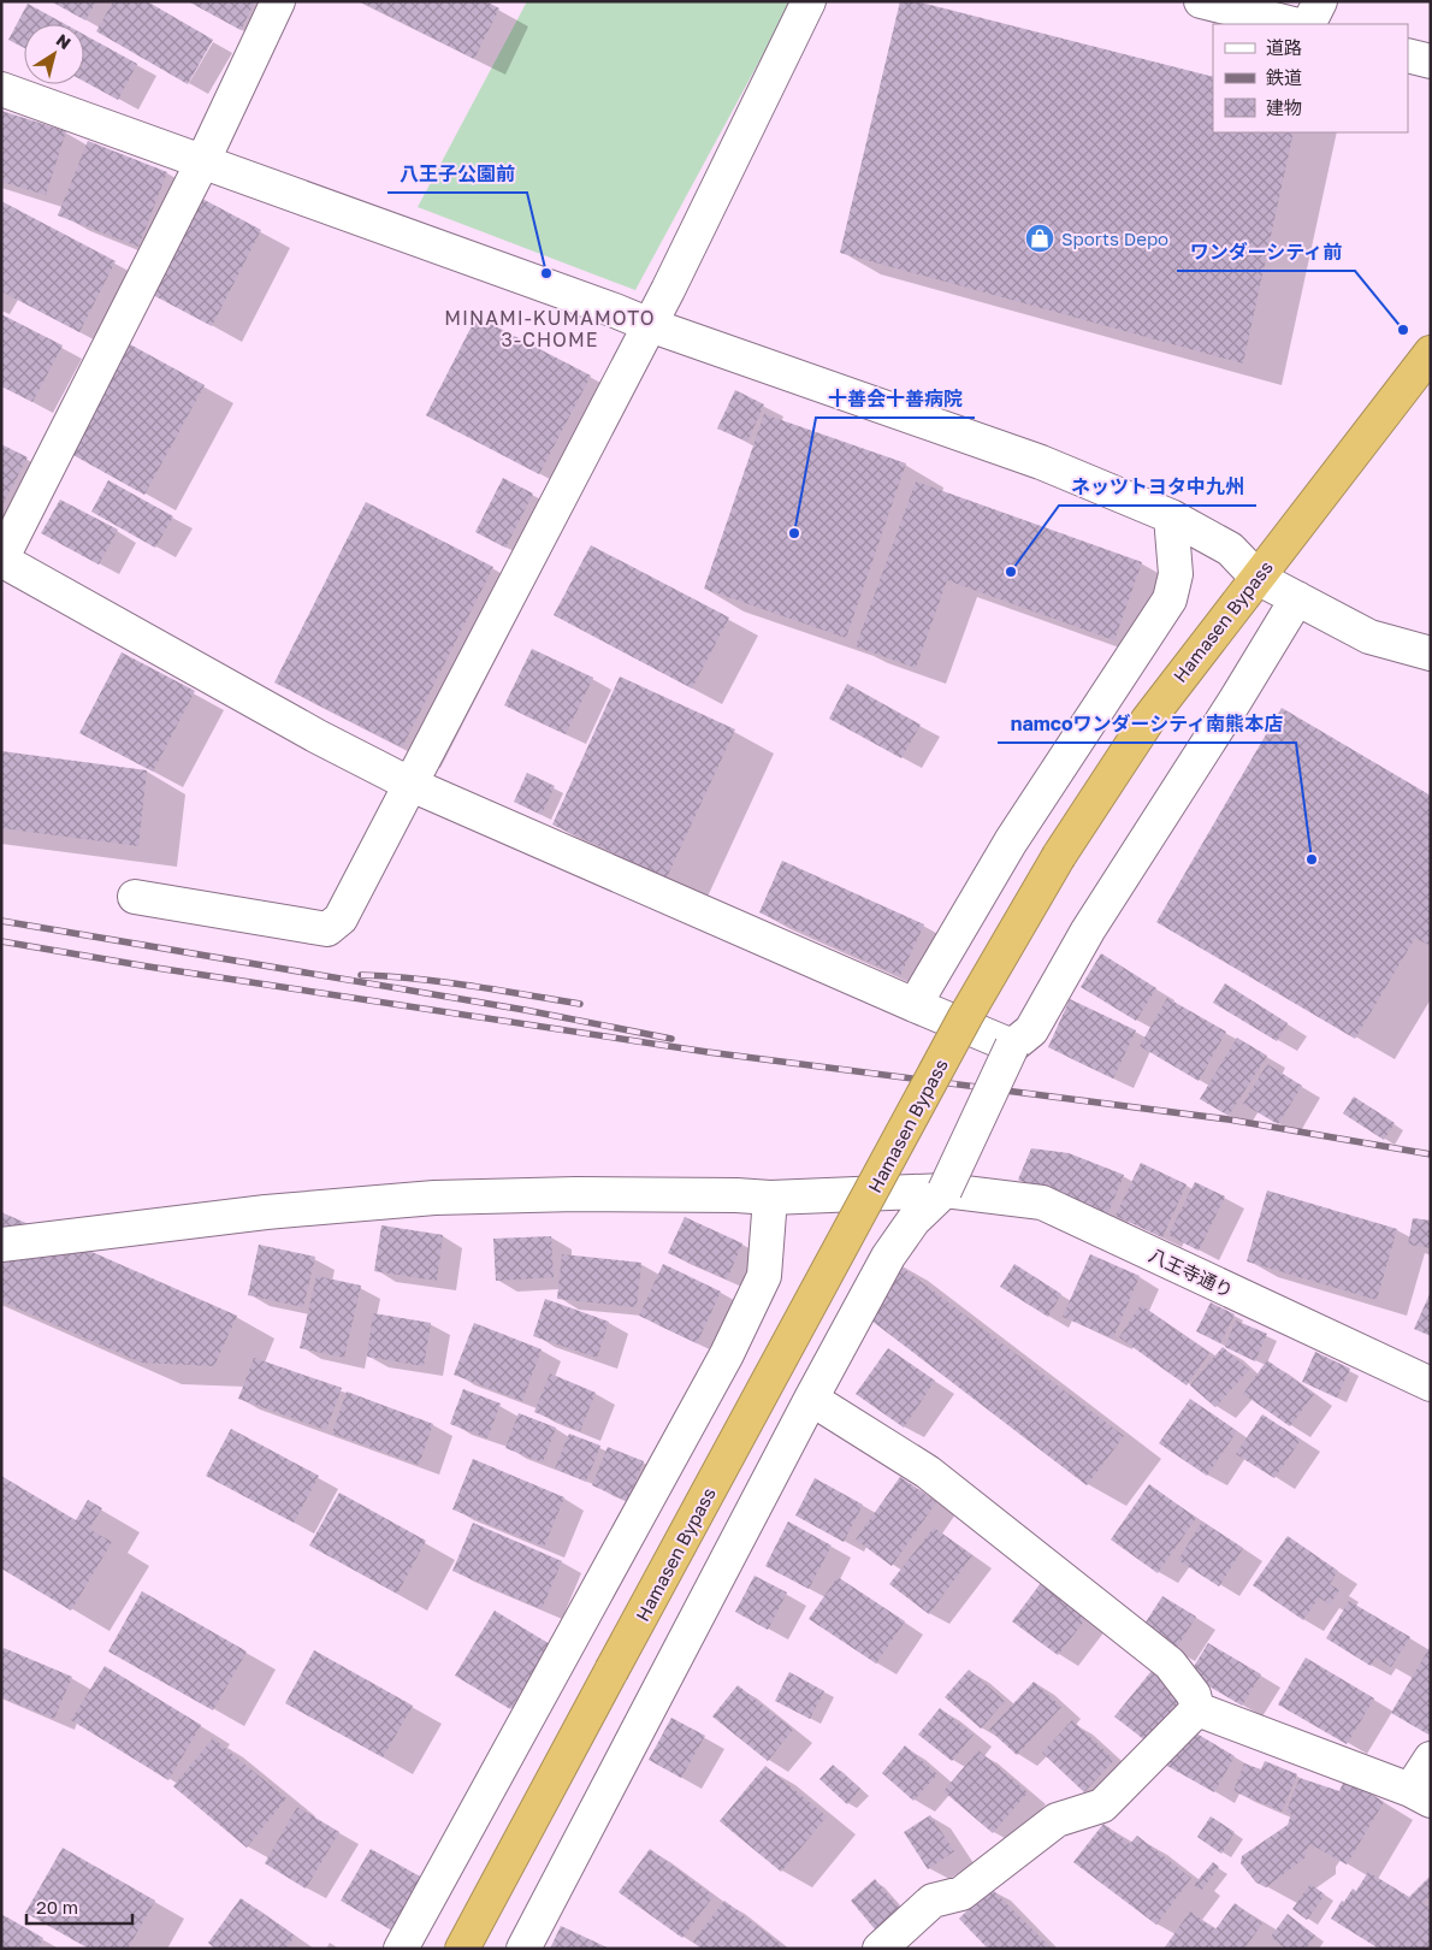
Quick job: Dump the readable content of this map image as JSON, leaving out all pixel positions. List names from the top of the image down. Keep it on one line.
{"streets":{"highway":["Hamasen Bypass"],"street":["八王寺通り"]},"districts":["MINAMI-KUMAMOTO 3-CHOME"],"places":{"shop":["Sports Depo"],"other":["八王子公園前","ワンダーシティ前","十善会十善病院","ネッツトヨタ中九州","namcoワンダーシティ南熊本店"]},"legend":["道路","鉄道","建物"],"scale_bar":"20 m","north":"top right"}
